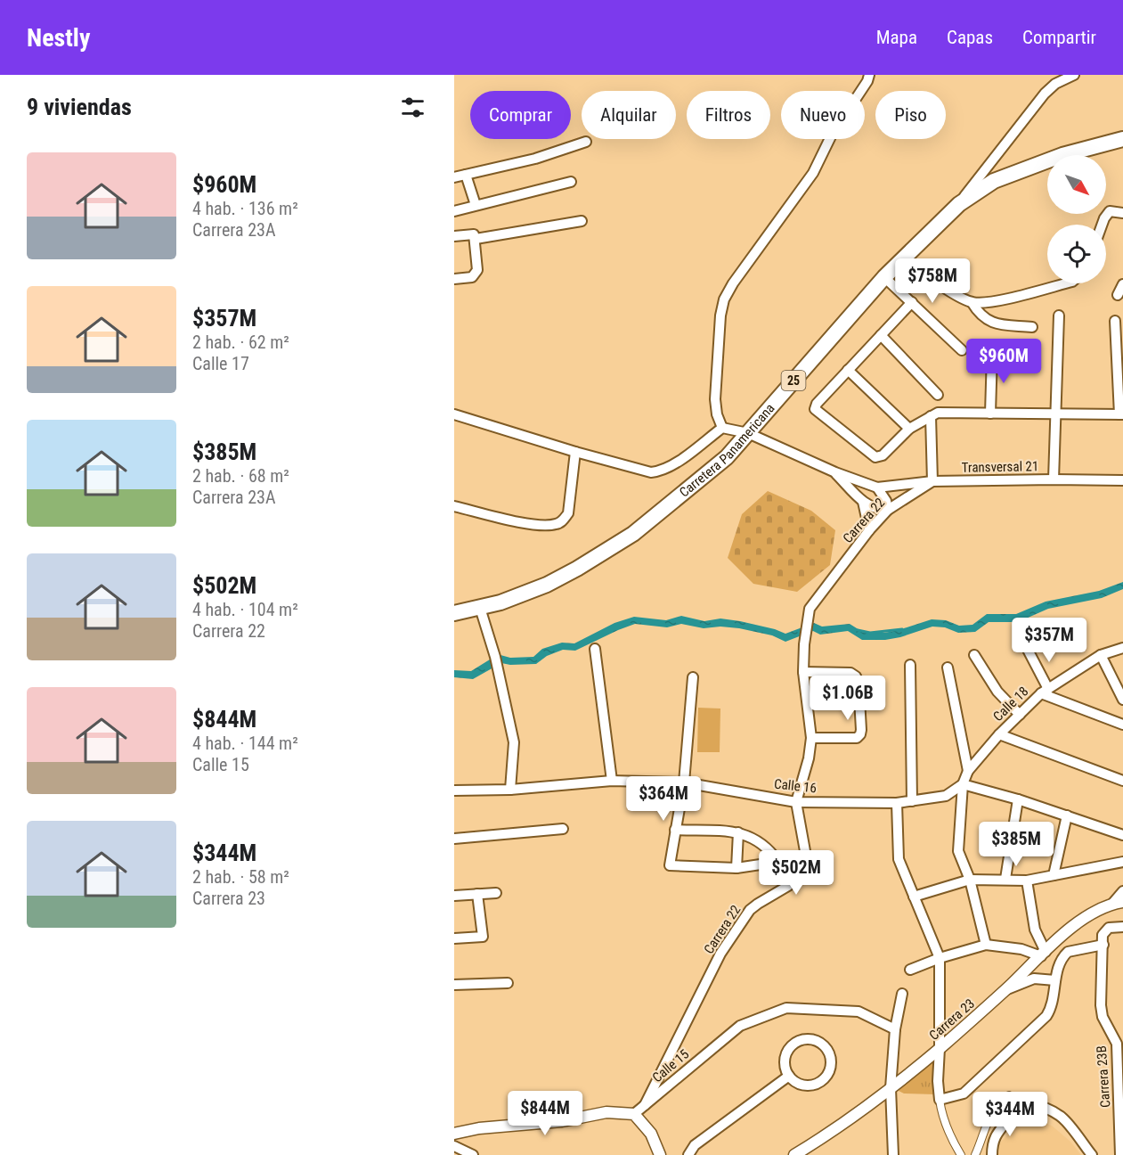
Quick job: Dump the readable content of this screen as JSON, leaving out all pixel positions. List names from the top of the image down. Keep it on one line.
{"streets":{"highway":["25","Carretera Panamericana"],"street":["Transversal 21","Carrera 22","Calle 18","Calle 16","Carrera 23","Calle 15","Carrera 23B"]},"crossings":[["Carretera Panamericana","Transversal 21"],["Transversal 21","Carrera 22"],["Carrera 22","Calle 16"],["Carrera 22","Calle 15"],["Calle 18","Calle 16"]],"north":"bottom right","page":{"header":"Nestly","nav":["Mapa","Capas","Compartir"],"heading":"9 viviendas","chip":["Comprar","Alquilar","Filtros","Nuevo","Piso"],"list":[{"name":"$960M","note":"4 hab. · 136 m² · Carrera 23A"},{"name":"$357M","note":"2 hab. · 62 m² · Calle 17"},{"name":"$385M","note":"2 hab. · 68 m² · Carrera 23A"},{"name":"$502M","note":"4 hab. · 104 m² · Carrera 22"},{"name":"$844M","note":"4 hab. · 144 m² · Calle 15"},{"name":"$344M","note":"2 hab. · 58 m² · Carrera 23"}],"price":["$758M","$960M","$357M","$1.06B","$364M","$385M","$502M","$844M","$344M"]}}
